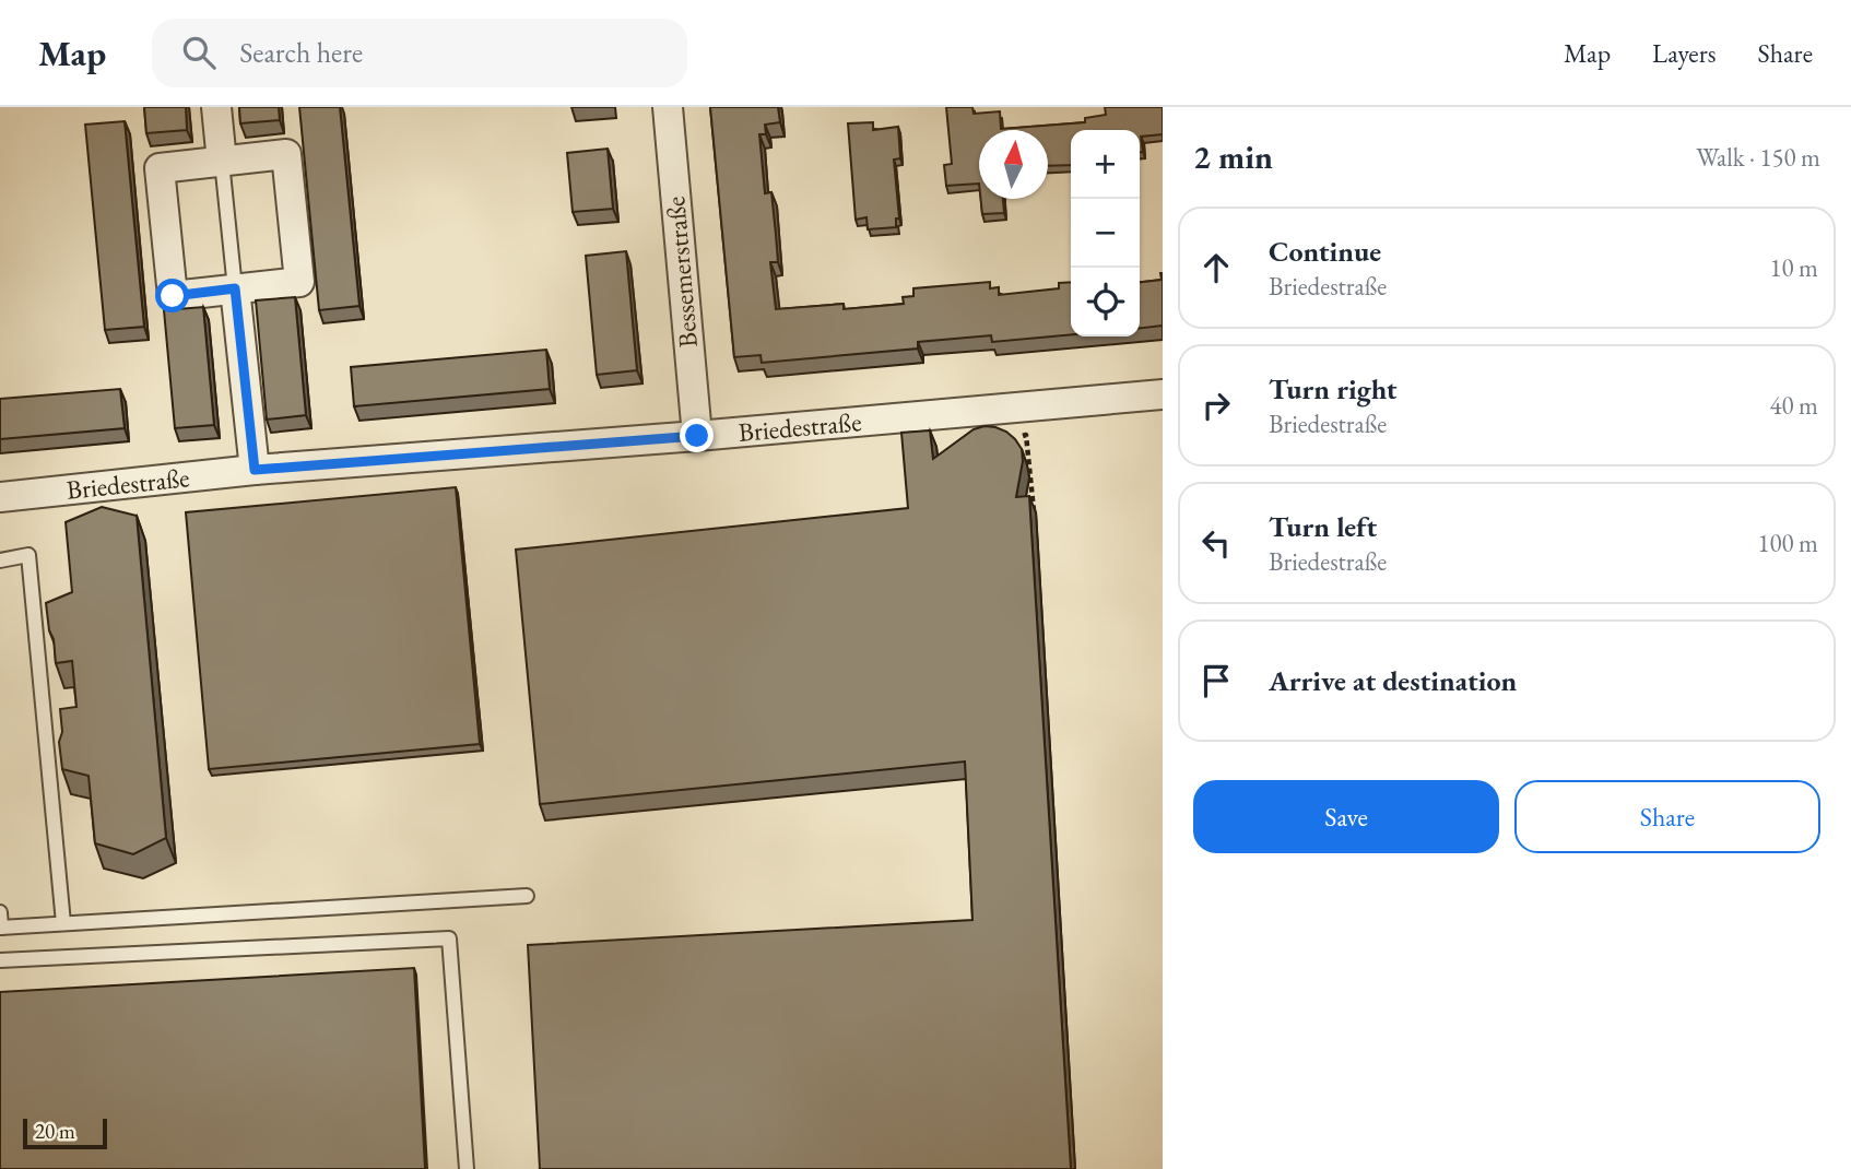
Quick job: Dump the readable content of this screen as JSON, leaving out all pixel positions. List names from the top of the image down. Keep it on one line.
{"streets":{"street":["Bessemerstraße","Briedestraße"]},"crossings":[["Bessemerstraße","Briedestraße"]],"scale_bar":"20 m","north":"top","page":{"header":"Map","search":"Search here","nav":["Map","Layers","Share"],"heading":["2 min","Walk · 150 m"],"map_buttons":["+","−"],"list":[["Continue","Briedestraße","10 m"],["Turn right","Briedestraße","40 m"],["Turn left","Briedestraße","100 m"],"Arrive at destination"],"buttons":["Save","Share"],"scale":"20 m"}}
